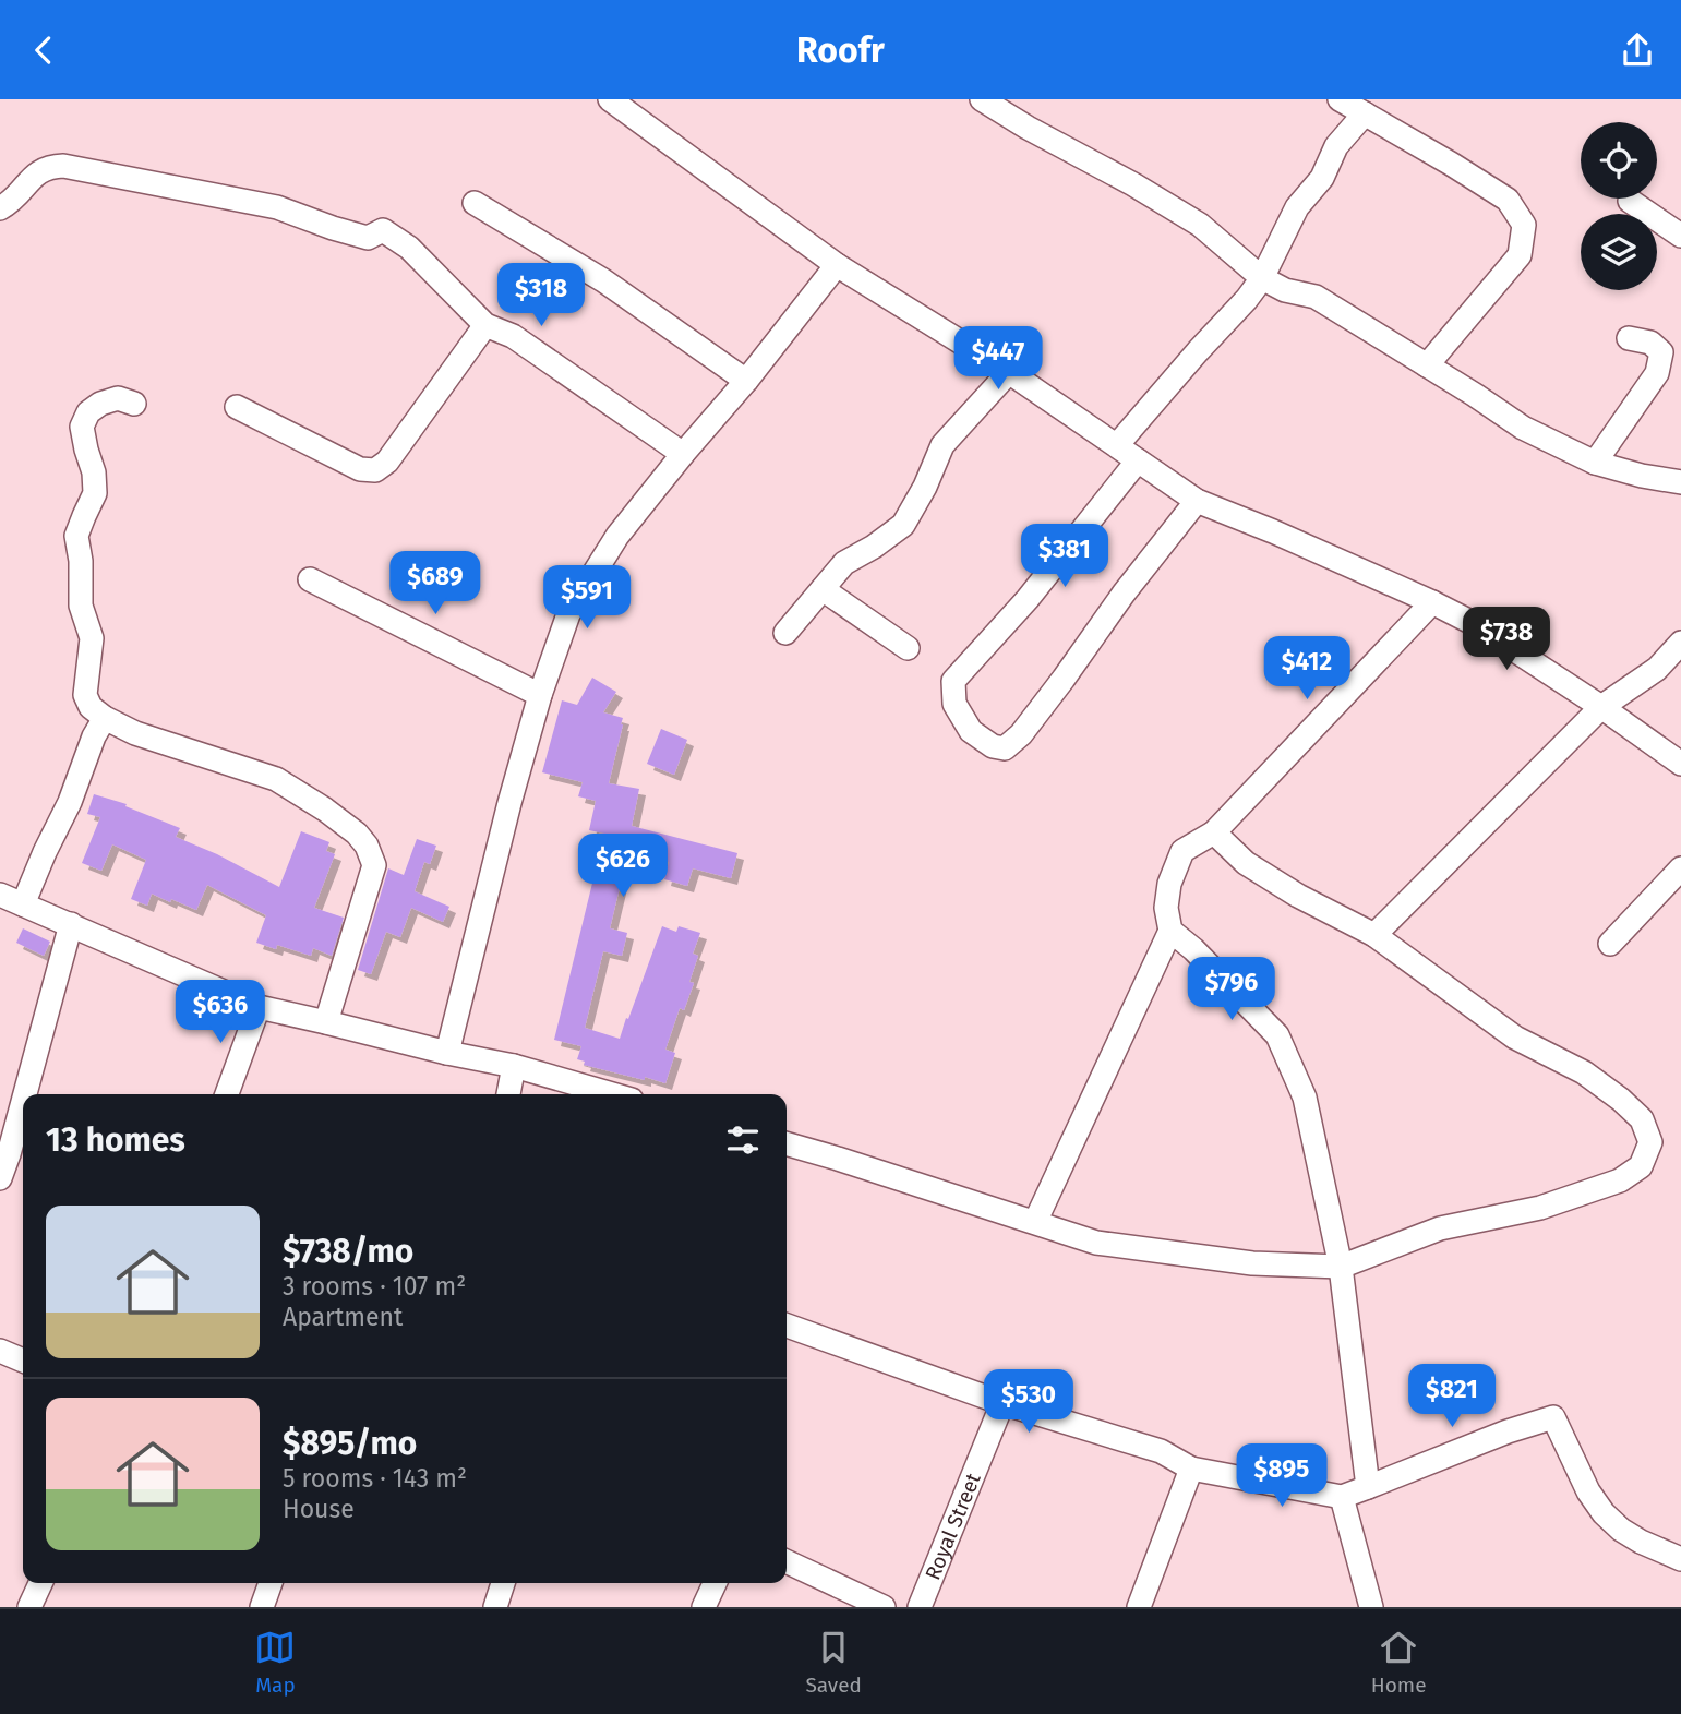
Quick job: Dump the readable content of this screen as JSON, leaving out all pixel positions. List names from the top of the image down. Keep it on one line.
{"streets":{"street":["Royal Street"]},"page":{"header":"Roofr","price":["$318","$447","$381","$689","$591","$738","$412","$626","$796","$636","$821","$530","$895"],"heading":"13 homes","list":[{"name":"$738/mo","note":"3 rooms · 107 m² · Apartment"},{"name":"$895/mo","note":"5 rooms · 143 m² · House"}],"tabs":["Map","Saved","Home"]}}
